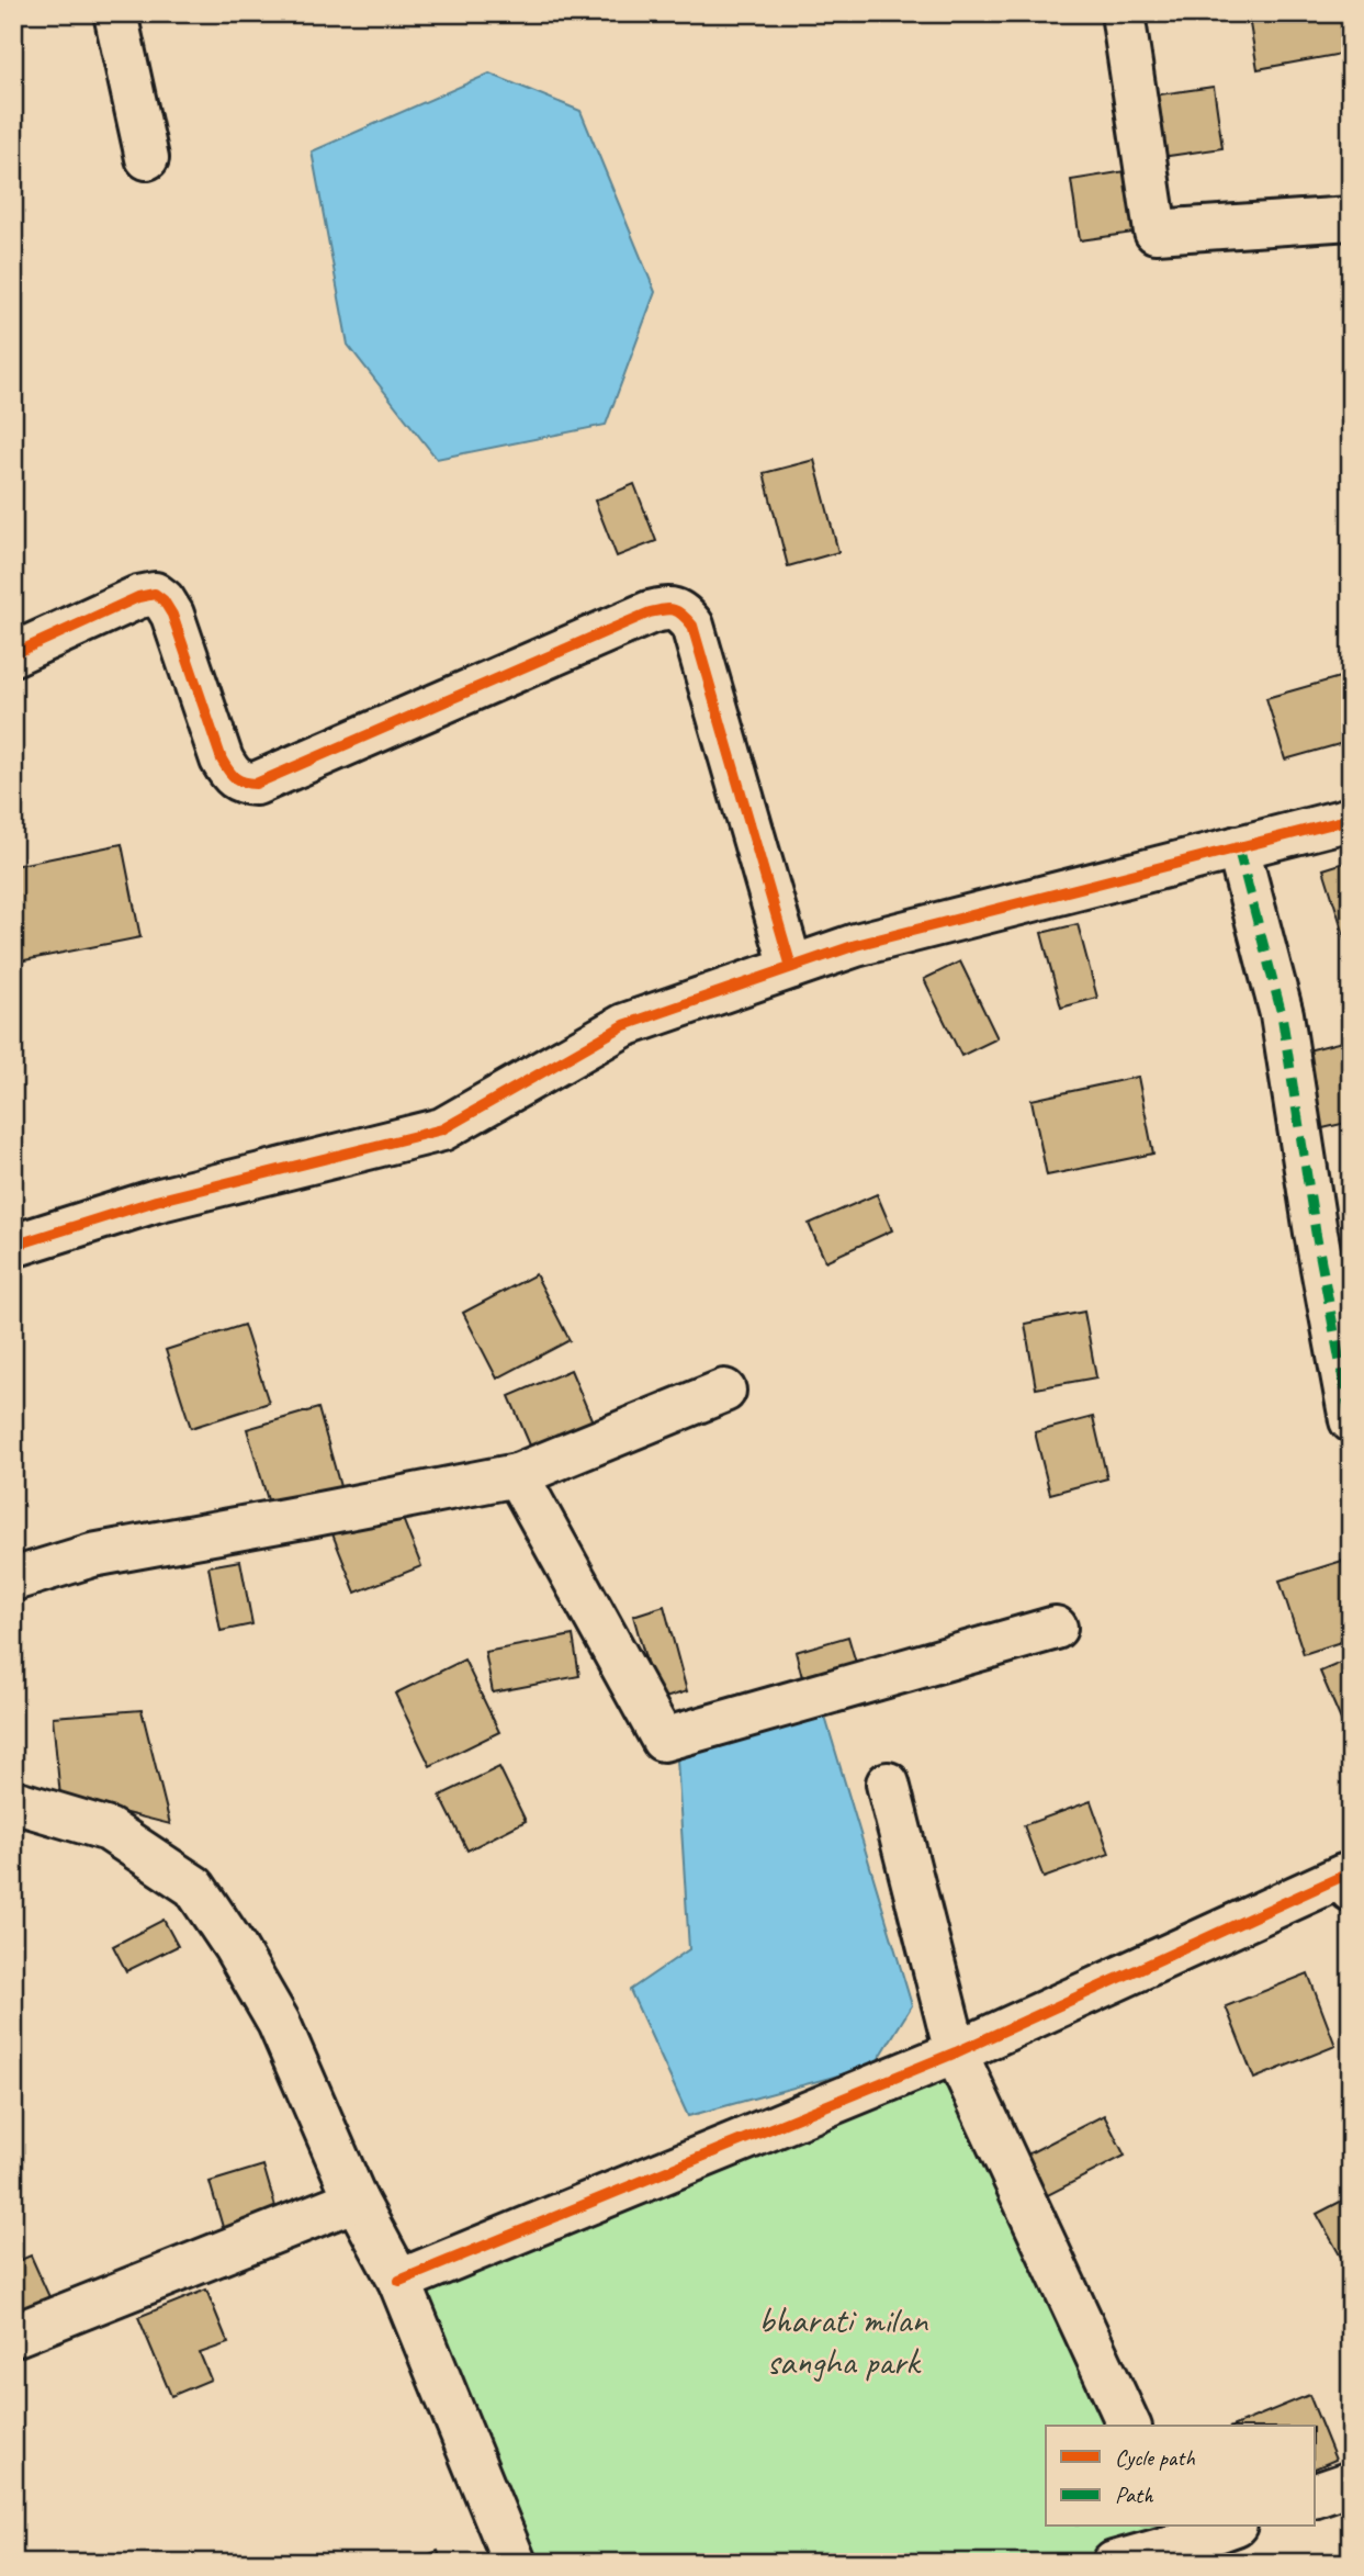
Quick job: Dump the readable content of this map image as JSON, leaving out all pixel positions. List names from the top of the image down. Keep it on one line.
{"parks":["bharati milan sangha park"],"legend":["Cycle path","Path"]}
